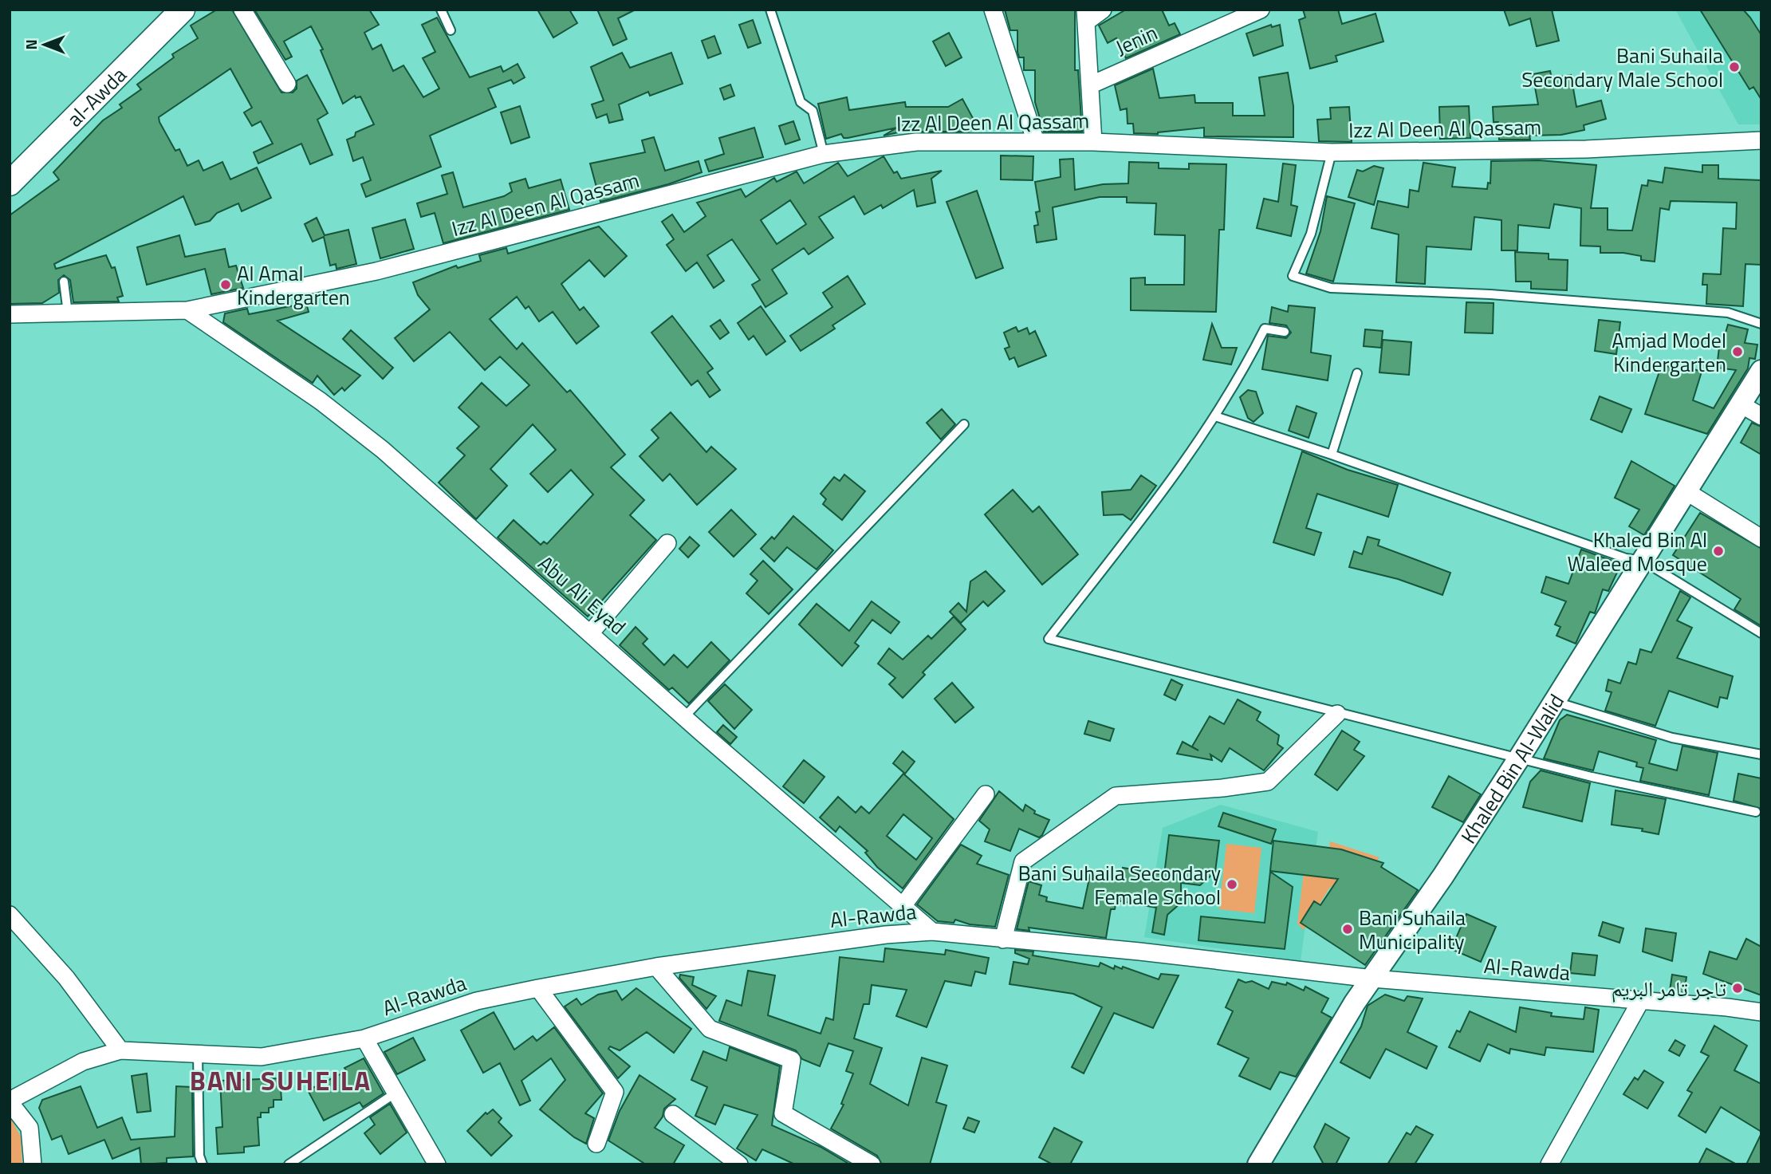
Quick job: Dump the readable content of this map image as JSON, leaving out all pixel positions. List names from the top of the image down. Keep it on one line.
{"streets":{"main road":["al-Awda"],"street":["Jenin","Izz Al Deen Al Qassam","Abu Ali Eyad","Khaled Bin Al-Walid","Al-Rawda"]},"crossings":[["Izz Al Deen Al Qassam","Abu Ali Eyad"],["Abu Ali Eyad","Al-Rawda"],["Khaled Bin Al-Walid","Al-Rawda"]],"districts":["BANI SUHEILA"],"places":["Bani Suhaila Secondary Male School","Al Amal Kindergarten","Amjad Model Kindergarten","Khaled Bin Al Waleed Mosque","Bani Suhaila Secondary Female School","Bani Suhaila Municipality","تاجر تامر البريم"],"north":"left"}
